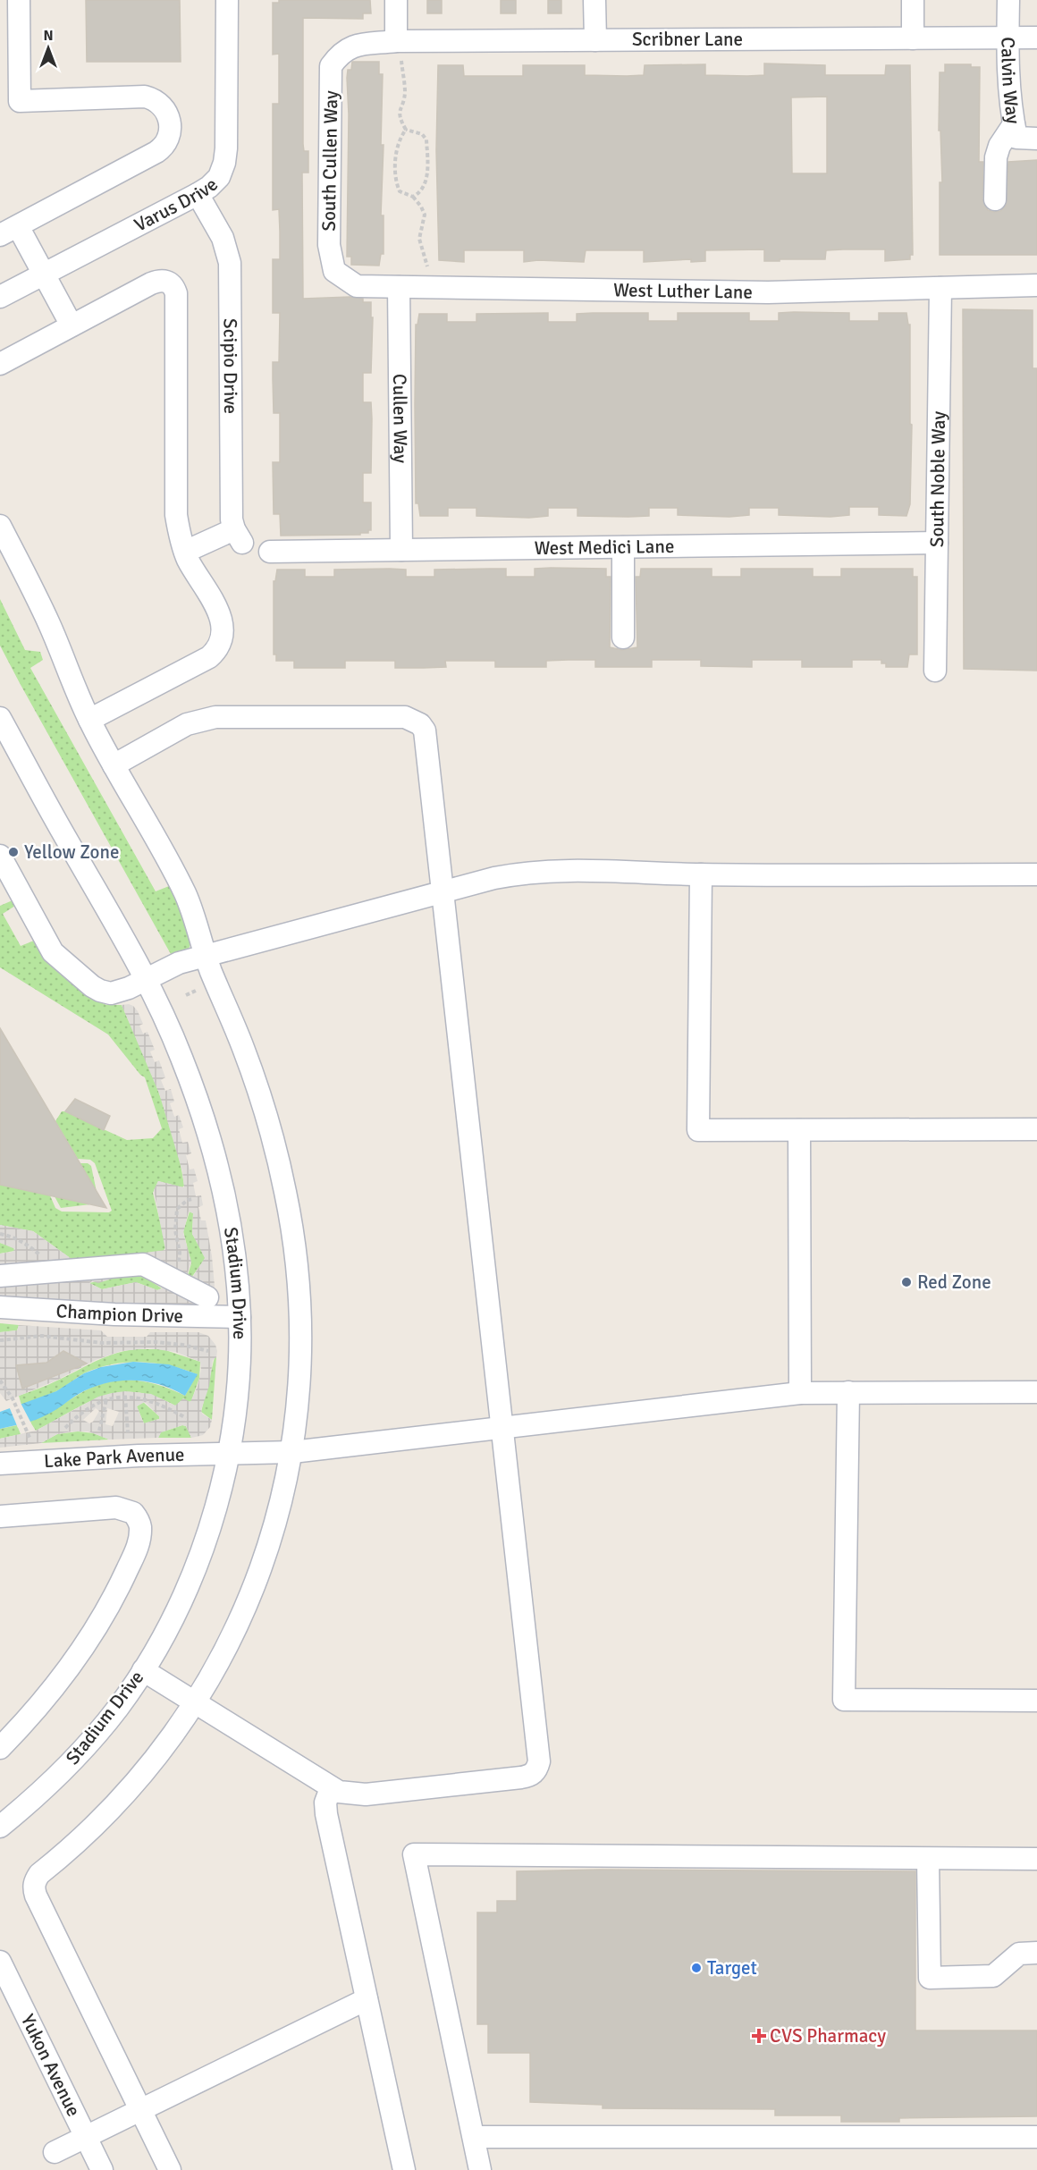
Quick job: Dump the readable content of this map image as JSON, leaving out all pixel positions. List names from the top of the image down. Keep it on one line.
{"streets":{"street":["Scribner Lane","Calvin Way","South Cullen Way","Varus Drive","West Luther Lane","Scipio Drive","Cullen Way","South Noble Way","West Medici Lane","Stadium Drive","Champion Drive","Lake Park Avenue","Yukon Avenue"]},"crossings":[["Scribner Lane","Calvin Way"],["Scribner Lane","South Cullen Way"],["South Cullen Way","West Luther Lane"],["Varus Drive","Scipio Drive"],["West Luther Lane","Cullen Way"],["West Luther Lane","South Noble Way"],["Cullen Way","West Medici Lane"],["South Noble Way","West Medici Lane"],["Stadium Drive","Champion Drive"],["Stadium Drive","Lake Park Avenue"]],"places":{"other":["Yellow Zone","Red Zone","Target"],"health":["CVS Pharmacy"]},"north":"top"}
